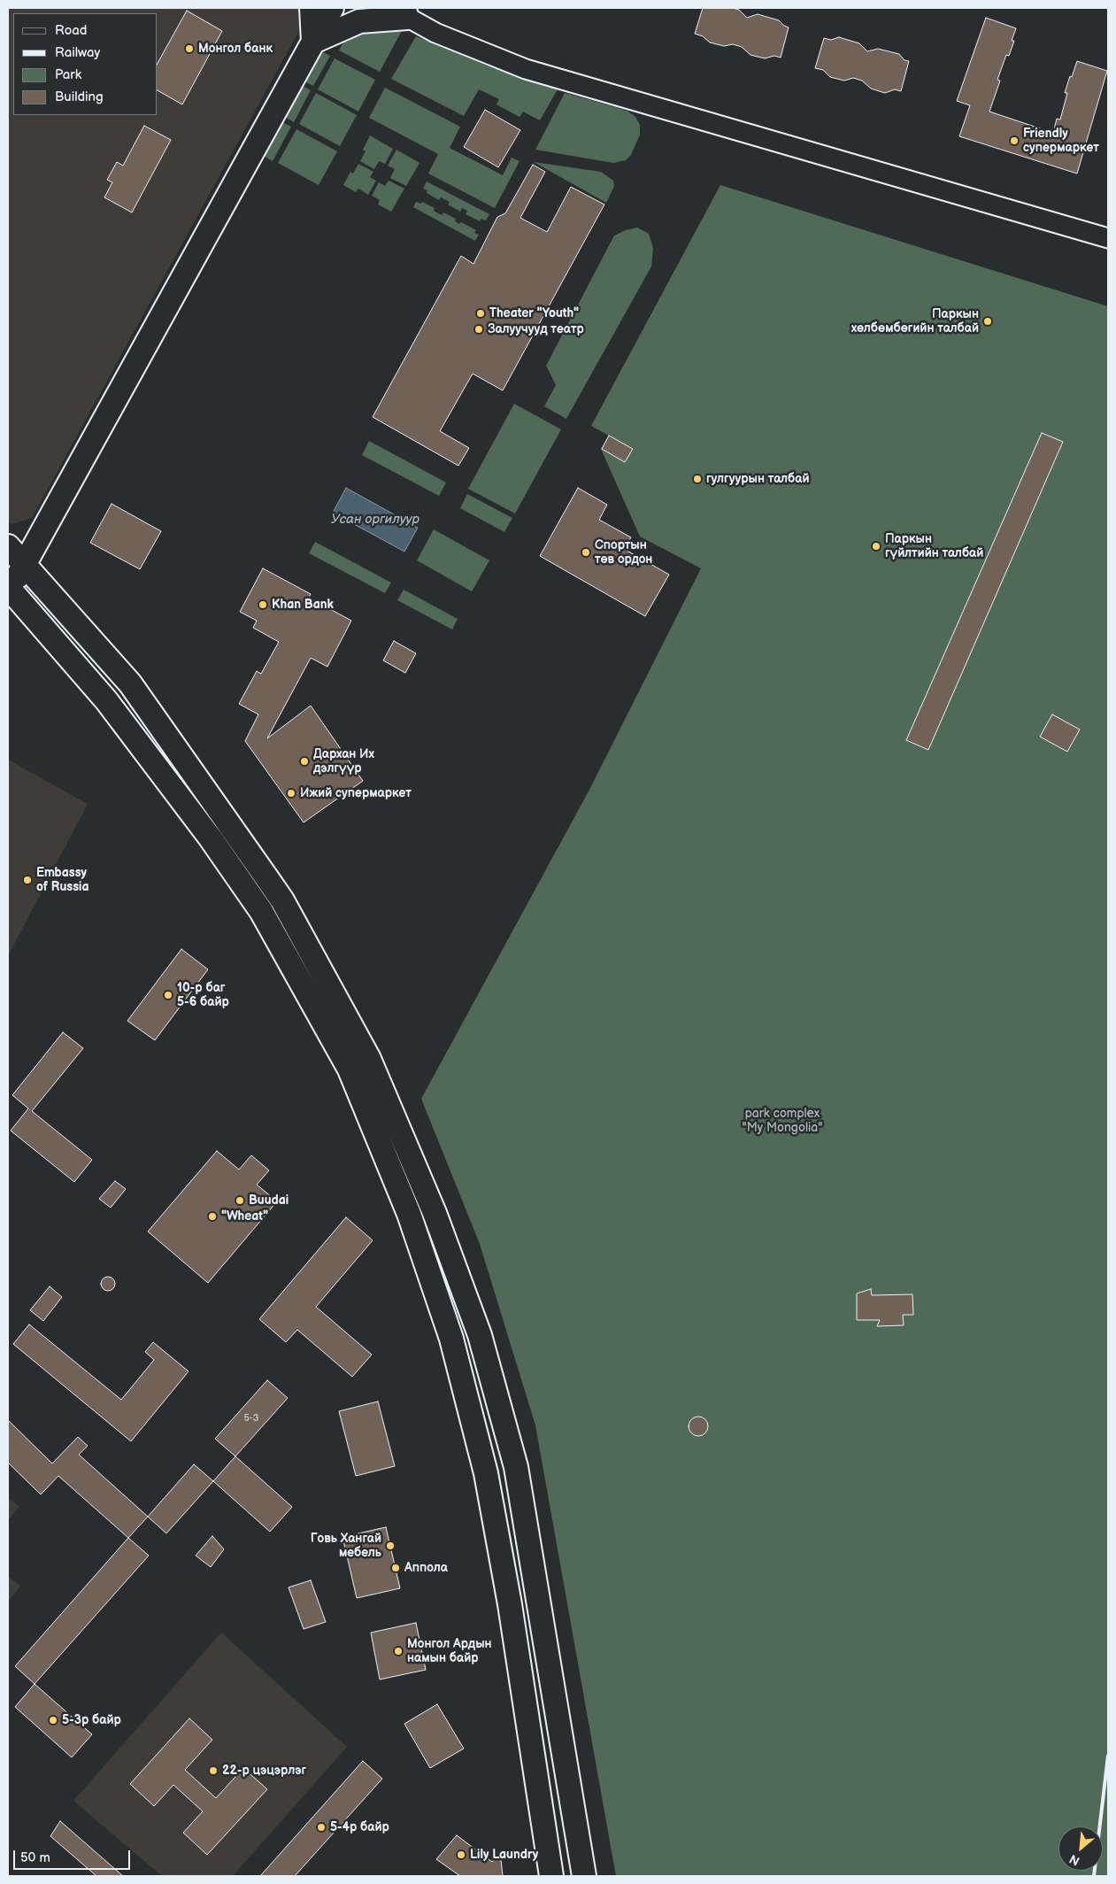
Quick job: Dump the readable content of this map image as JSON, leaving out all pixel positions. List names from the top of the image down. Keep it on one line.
{"water":["Усан оргилуур"],"parks":["park complex \"My Mongolia\""],"places":["Монгол банк","Friendly супермаркет","Theater \"Youth\"","Паркын хөлбөмбөгийн талбай","Залуучууд театр","гулгуурын талбай","Паркын гүйлтийн талбай","Спортын төв ордон","Khan Bank","Дархан Их дэлгүүр","Ижий супермаркет","Embassy of Russia","10-р баг 5-6 байр","Buudai","\"Wheat\"","Говь Хангай мебель","Аппола","Монгол Ардын намын байр","5-3р байр","22-р цэцэрлэг","5-4р байр","Lily Laundry"],"house_numbers":["5-3"],"legend":["Road","Railway","Park","Building"],"scale_bar":"50 m","north":"bottom left"}
